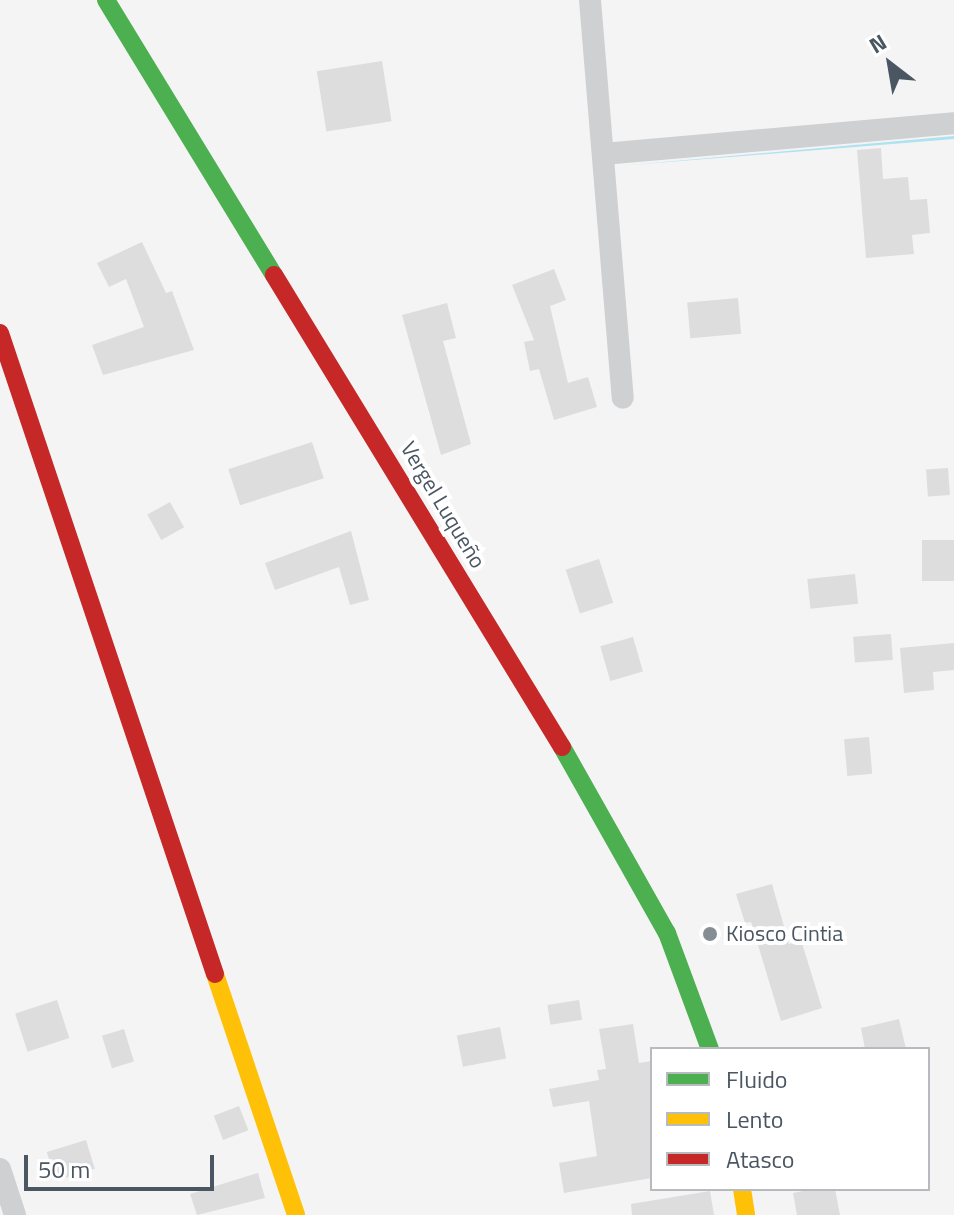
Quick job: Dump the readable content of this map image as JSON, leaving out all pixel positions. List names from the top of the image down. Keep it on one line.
{"streets":{"main road":["Vergel Luqueño"]},"places":["Kiosco Cintia"],"legend":["Fluido","Lento","Atasco"],"scale_bar":"50 m","north":"top left"}
